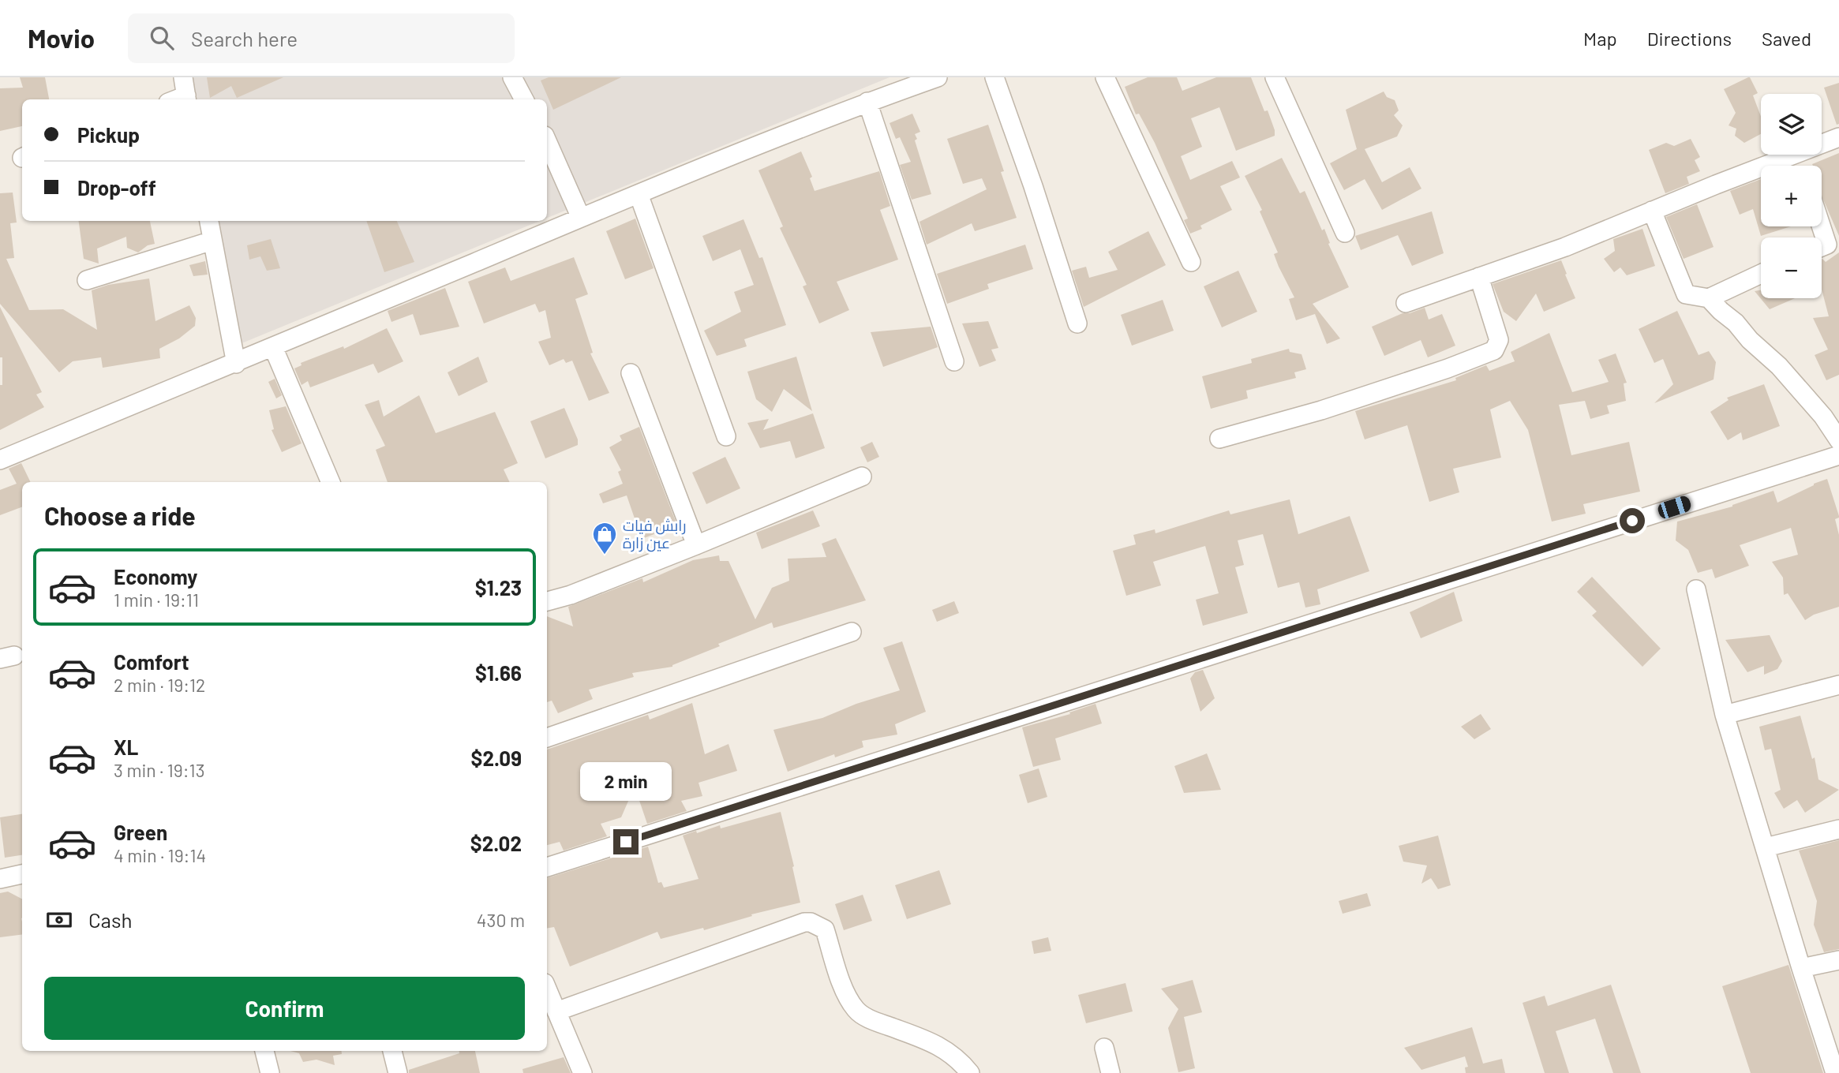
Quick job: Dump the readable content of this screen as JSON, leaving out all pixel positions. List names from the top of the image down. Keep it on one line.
{"places":{"shop":["رابش فيات عين زارة"]},"page":{"header":"Movio","search":"Search here","nav":["Map","Directions","Saved"],"map_buttons":["+","−"],"banner":["Pickup","Drop-off"],"heading":"Choose a ride","list":[{"name":"Economy","note":"1 min · 19:11","value":"$1.23"},{"name":"Comfort","note":"2 min · 19:12","value":"$1.66"},{"name":"XL","note":"3 min · 19:13","value":"$2.09"},{"name":"Green","note":"4 min · 19:14","value":"$2.02"}],"bubble":"2 min","pay":["Cash","430 m"],"buttons":"Confirm"}}
